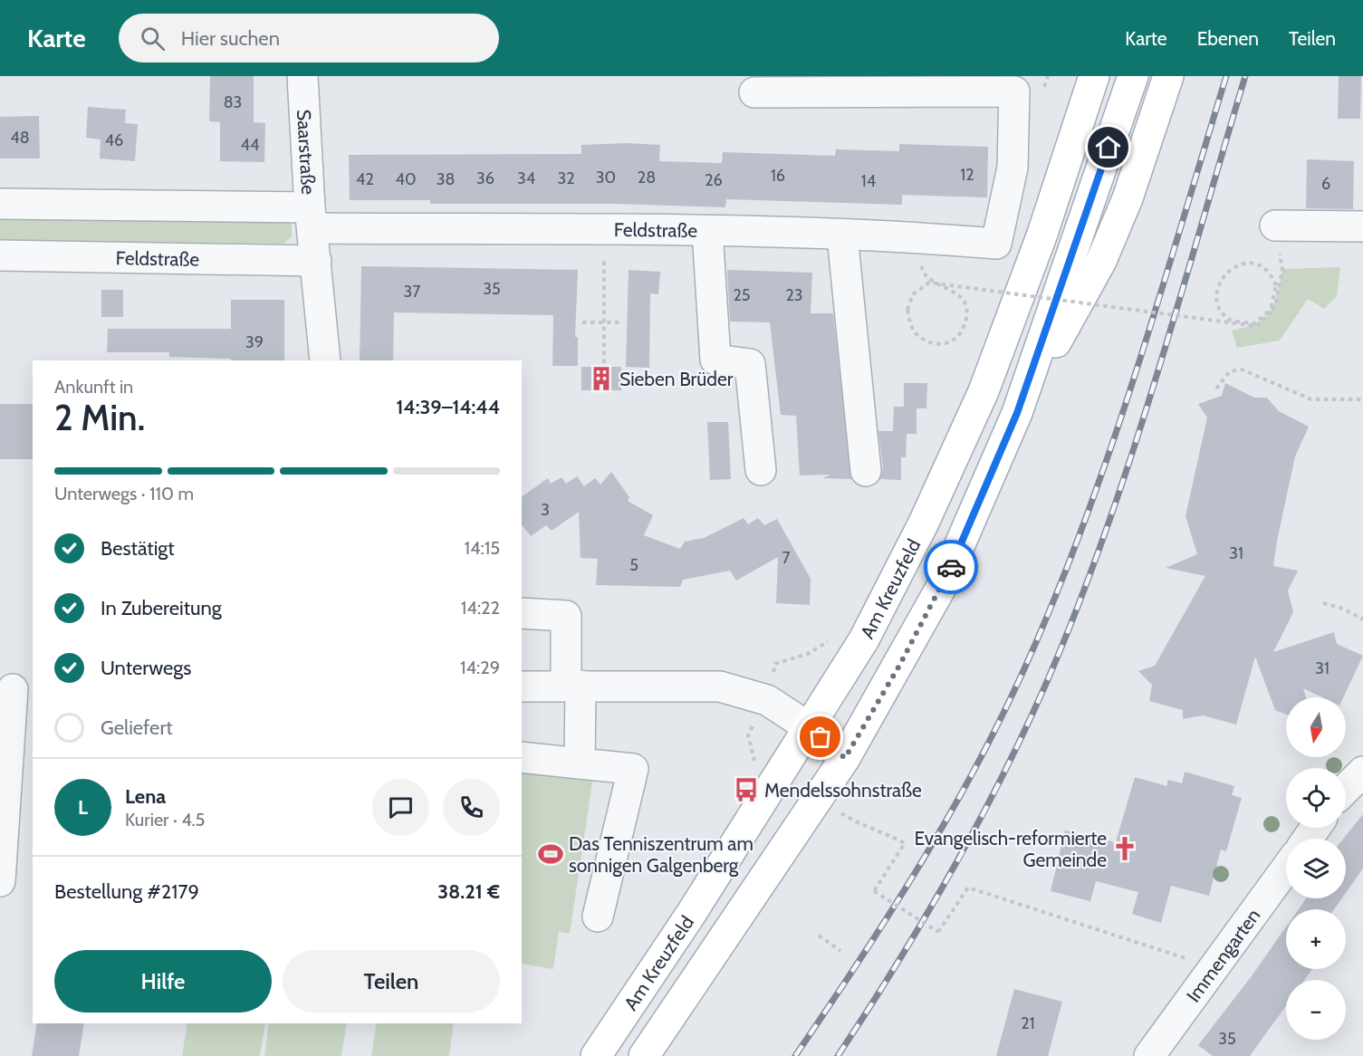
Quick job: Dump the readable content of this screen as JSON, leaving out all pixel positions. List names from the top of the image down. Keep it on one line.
{"streets":{"main road":["Am Kreuzfeld"],"street":["Saarstraße","Feldstraße","Immengarten"]},"crossings":[["Saarstraße","Feldstraße"]],"places":{"building":["Sieben Brüder"],"bus stop":["Mendelssohnstraße"],"church":["Evangelisch-reformierte Gemeinde"],"sports":["Das Tenniszentrum am sonnigen Galgenberg"]},"house_numbers":["83","48","46","44","12","16","30","28","36","34","32","42","40","38","26","14","6","35","37","25","23","39","3","31","7","5","31","21","35"],"north":"bottom","page":{"header":"Karte","search":"Hier suchen","nav":["Karte","Ebenen","Teilen"],"heading":["2 Min.","Ankunft in","14:39–14:44"],"panel":["Lena","Kurier · 4.5","Bestellung #2179","38.21 €"],"bar":"Unterwegs · 110 m","list":[["Bestätigt","14:15"],["In Zubereitung","14:22"],["Unterwegs","14:29"],"Geliefert"],"map_buttons":["+","−"],"round":"L","buttons":["Hilfe","Teilen"]}}
